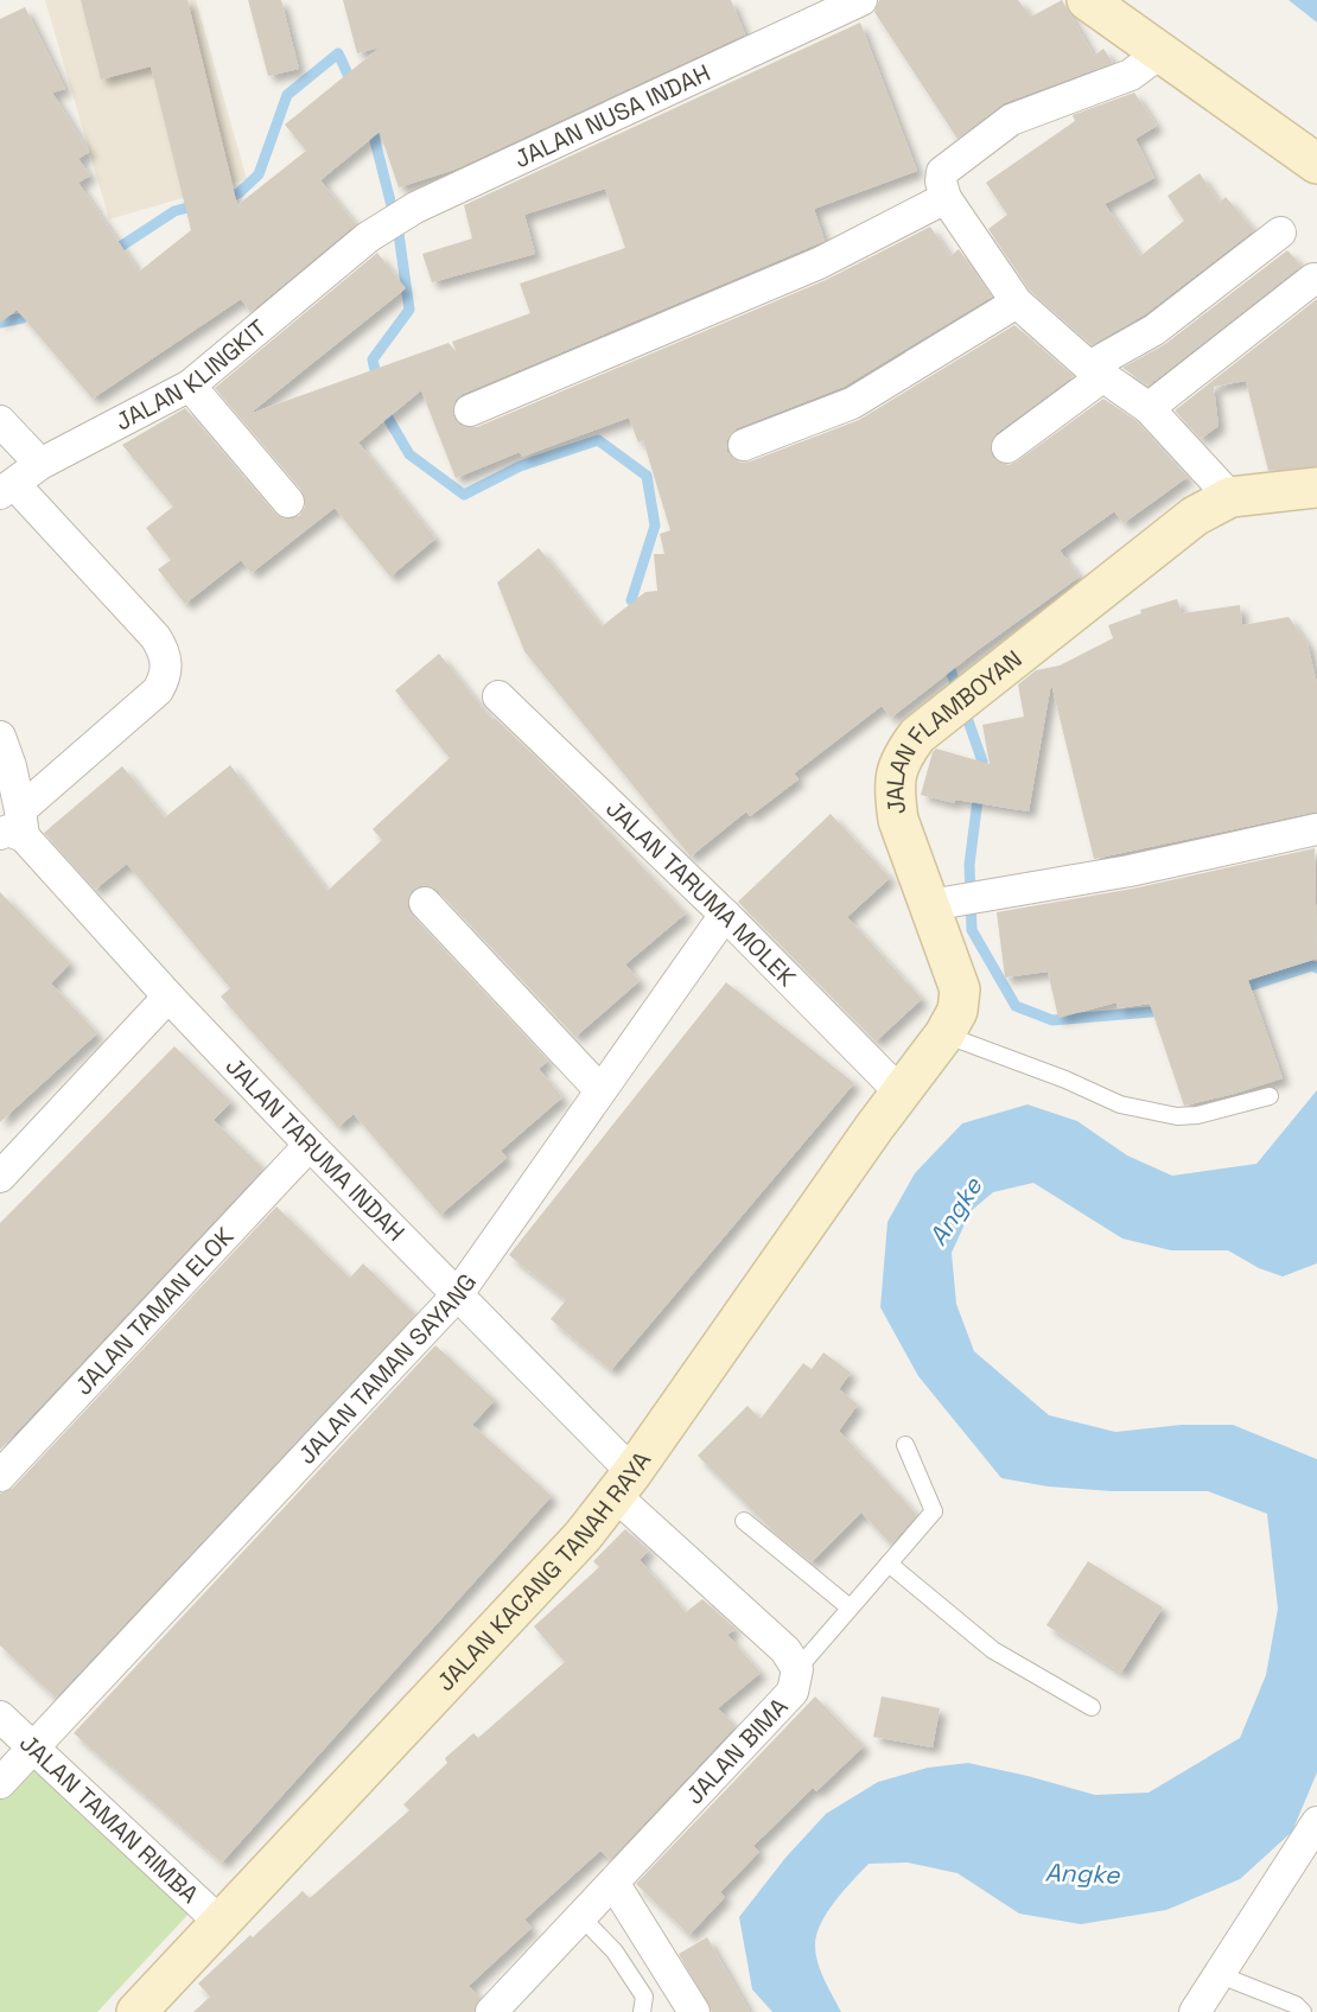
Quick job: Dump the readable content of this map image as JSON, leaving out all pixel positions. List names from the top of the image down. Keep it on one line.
{"streets":{"street":["JALAN NUSA INDAH","JALAN KLINGKIT","JALAN FLAMBOYAN","JALAN TARUMA MOLEK","JALAN TARUMA INDAH","JALAN TAMAN ELOK","JALAN TAMAN SAYANG","JALAN KACANG TANAH RAYA","JALAN BIMA","JALAN TAMAN RIMBA"]},"crossings":[["JALAN NUSA INDAH","JALAN KLINGKIT"],["JALAN FLAMBOYAN","JALAN TARUMA MOLEK"],["JALAN FLAMBOYAN","JALAN KACANG TANAH RAYA"],["JALAN TARUMA MOLEK","JALAN TAMAN SAYANG"],["JALAN TARUMA MOLEK","JALAN KACANG TANAH RAYA"],["JALAN TARUMA INDAH","JALAN TAMAN ELOK"],["JALAN TARUMA INDAH","JALAN TAMAN SAYANG"],["JALAN TARUMA INDAH","JALAN KACANG TANAH RAYA"],["JALAN TARUMA INDAH","JALAN BIMA"],["JALAN TAMAN SAYANG","JALAN TAMAN RIMBA"],["JALAN KACANG TANAH RAYA","JALAN BIMA"],["JALAN KACANG TANAH RAYA","JALAN TAMAN RIMBA"]],"water":["Angke"]}
